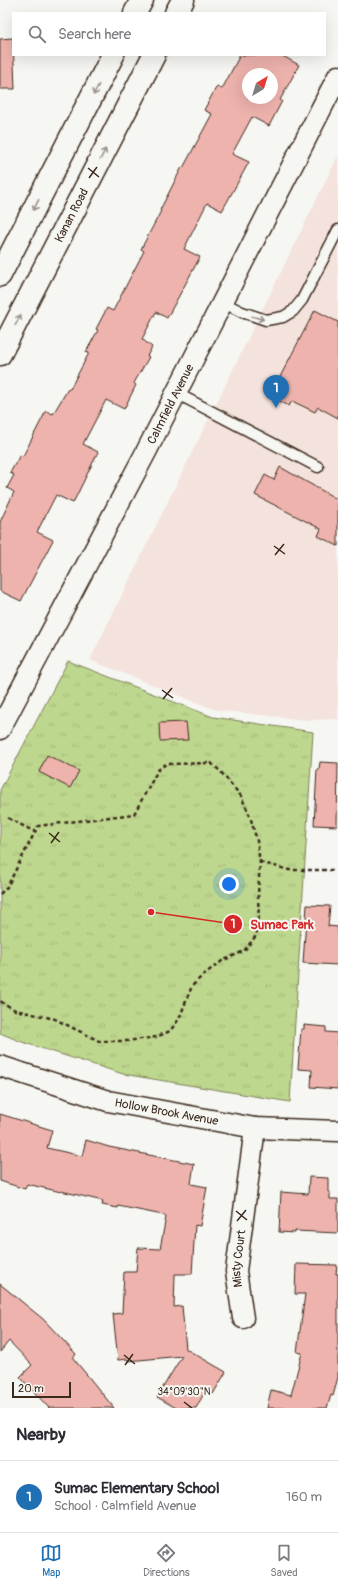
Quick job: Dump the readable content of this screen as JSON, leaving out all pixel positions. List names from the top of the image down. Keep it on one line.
{"streets":{"main road":["Kanan Road"],"street":["Calmfield Avenue","Hollow Brook Avenue","Misty Court"]},"crossings":[["Hollow Brook Avenue","Misty Court"]],"places":["Sumac Park"],"scale_bar":"20 m","north":"top right","page":{"search":"Search here","pins":"1","scale":"20 m","heading":"Nearby","list":[{"mark":"1","name":"Sumac Elementary School","note":"School · Calmfield Avenue","value":"160 m"}],"nav":["Map","Directions","Saved"]},"coordinates":["34°09'30\"N"]}
